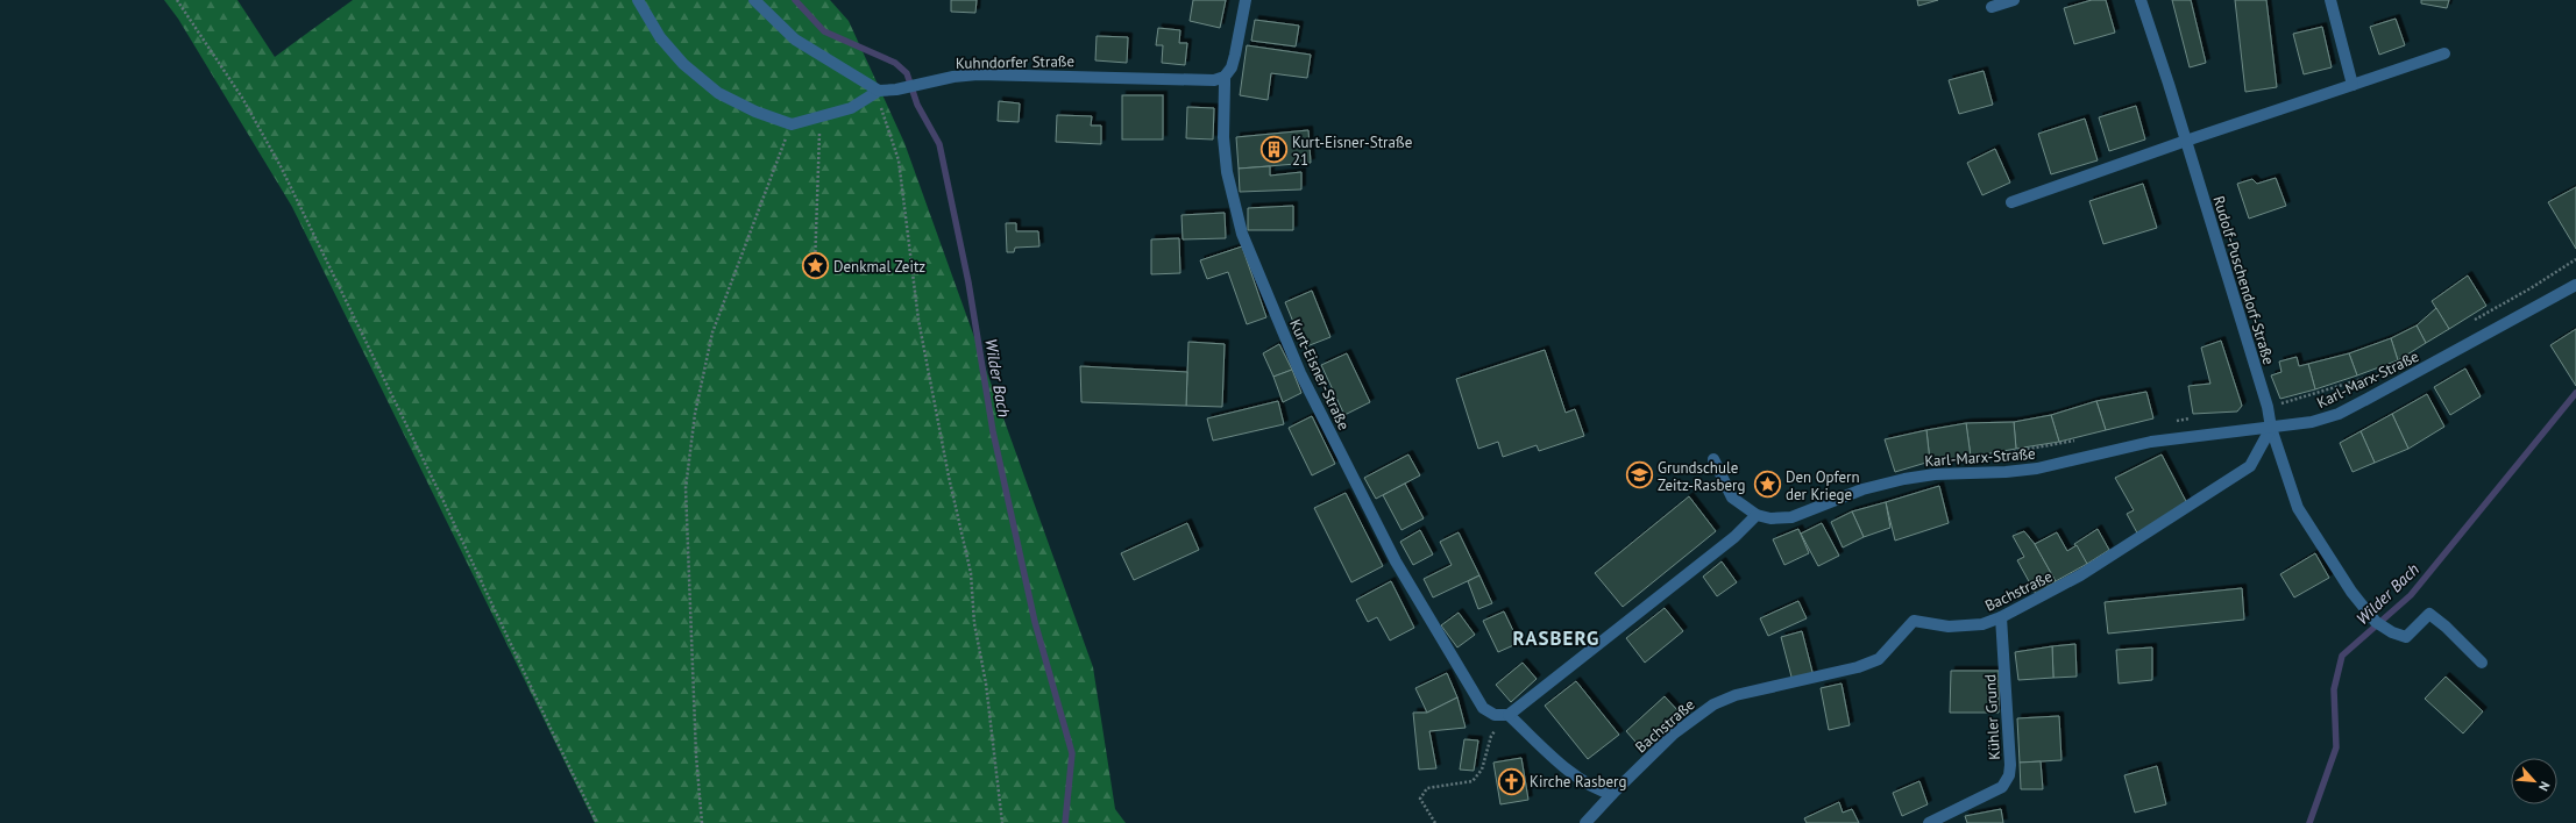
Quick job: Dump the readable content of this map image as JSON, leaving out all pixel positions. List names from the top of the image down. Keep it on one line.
{"streets":{"street":["Kuhndorfer Straße","Rudolf-Puschendorf-Straße","Kurt-Eisner-Straße","Karl-Marx-Straße","Bachstraße","Kühler Grund"]},"crossings":[["Kuhndorfer Straße","Kurt-Eisner-Straße"],["Rudolf-Puschendorf-Straße","Karl-Marx-Straße"],["Rudolf-Puschendorf-Straße","Bachstraße"],["Karl-Marx-Straße","Bachstraße"],["Bachstraße","Kühler Grund"]],"districts":["RASBERG"],"water":["Wilder Bach"],"places":{"building":["Kurt-Eisner-Straße 21"],"place":["Denkmal Zeitz","Den Opfern der Kriege"],"school or university":["Grundschule Zeitz-Rasberg"],"church":["Kirche Rasberg"]},"north":"bottom right"}
